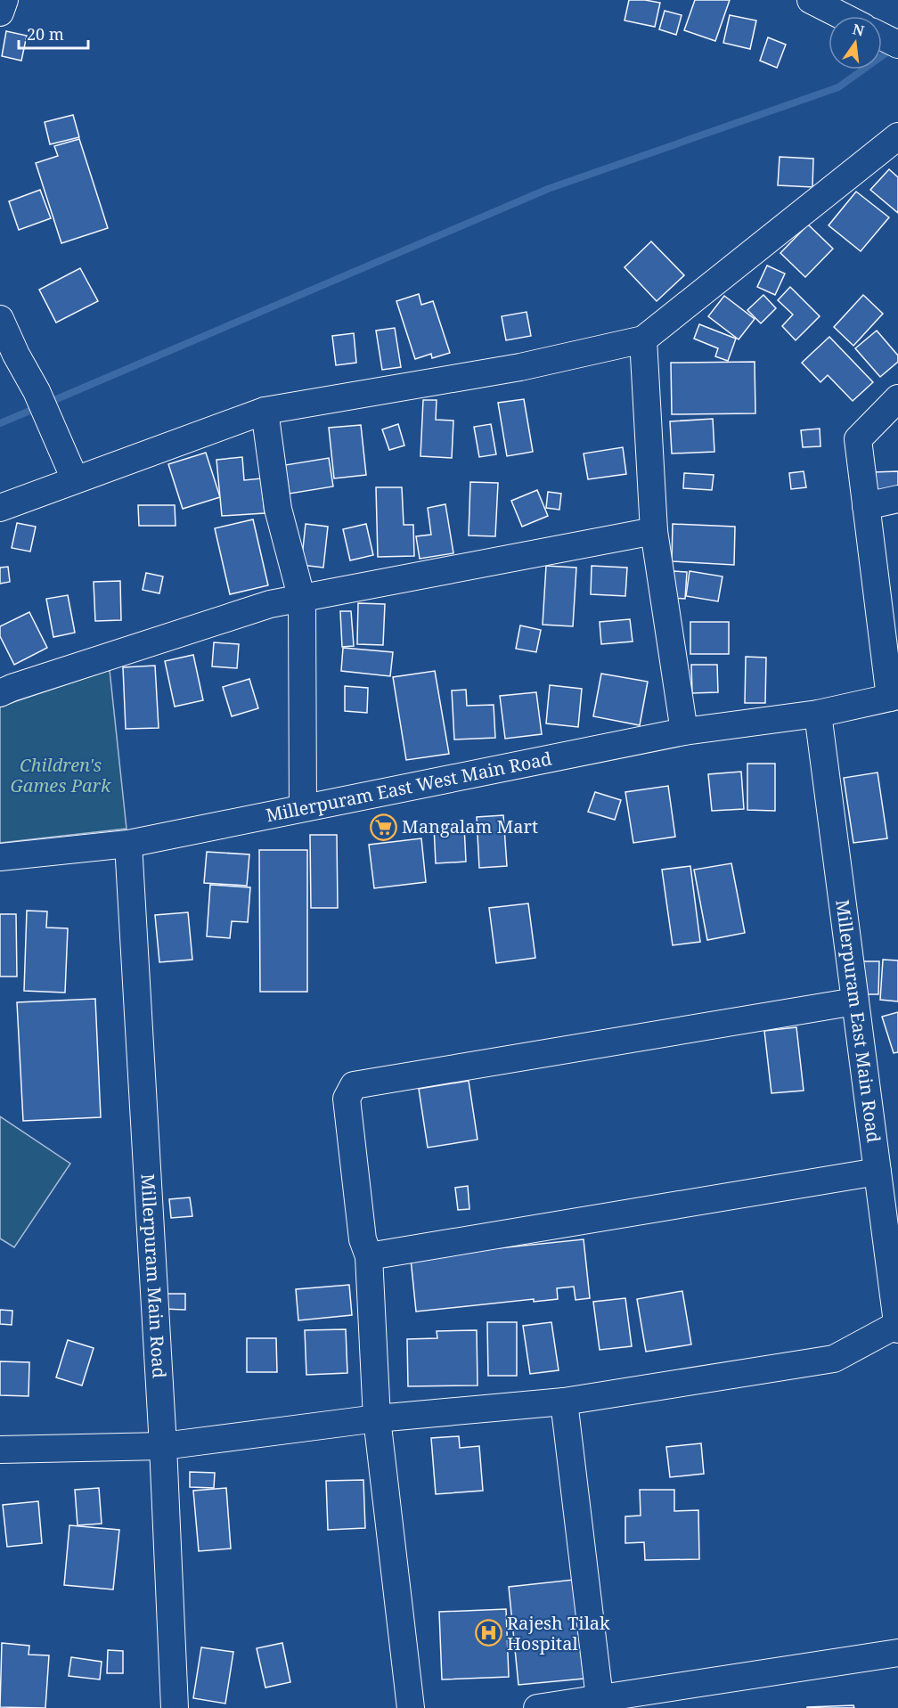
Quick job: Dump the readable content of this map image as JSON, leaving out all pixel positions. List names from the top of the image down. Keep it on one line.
{"streets":{"street":["Millerpuram East West Main Road","Millerpuram East Main Road","Millerpuram Main Road"]},"crossings":[["Millerpuram East West Main Road","Millerpuram East Main Road"],["Millerpuram East West Main Road","Millerpuram Main Road"]],"parks":["Children's Games Park"],"places":{"supermarket":["Mangalam Mart"],"hospital":["Rajesh Tilak Hospital"]},"scale_bar":"20 m","north":"top"}
